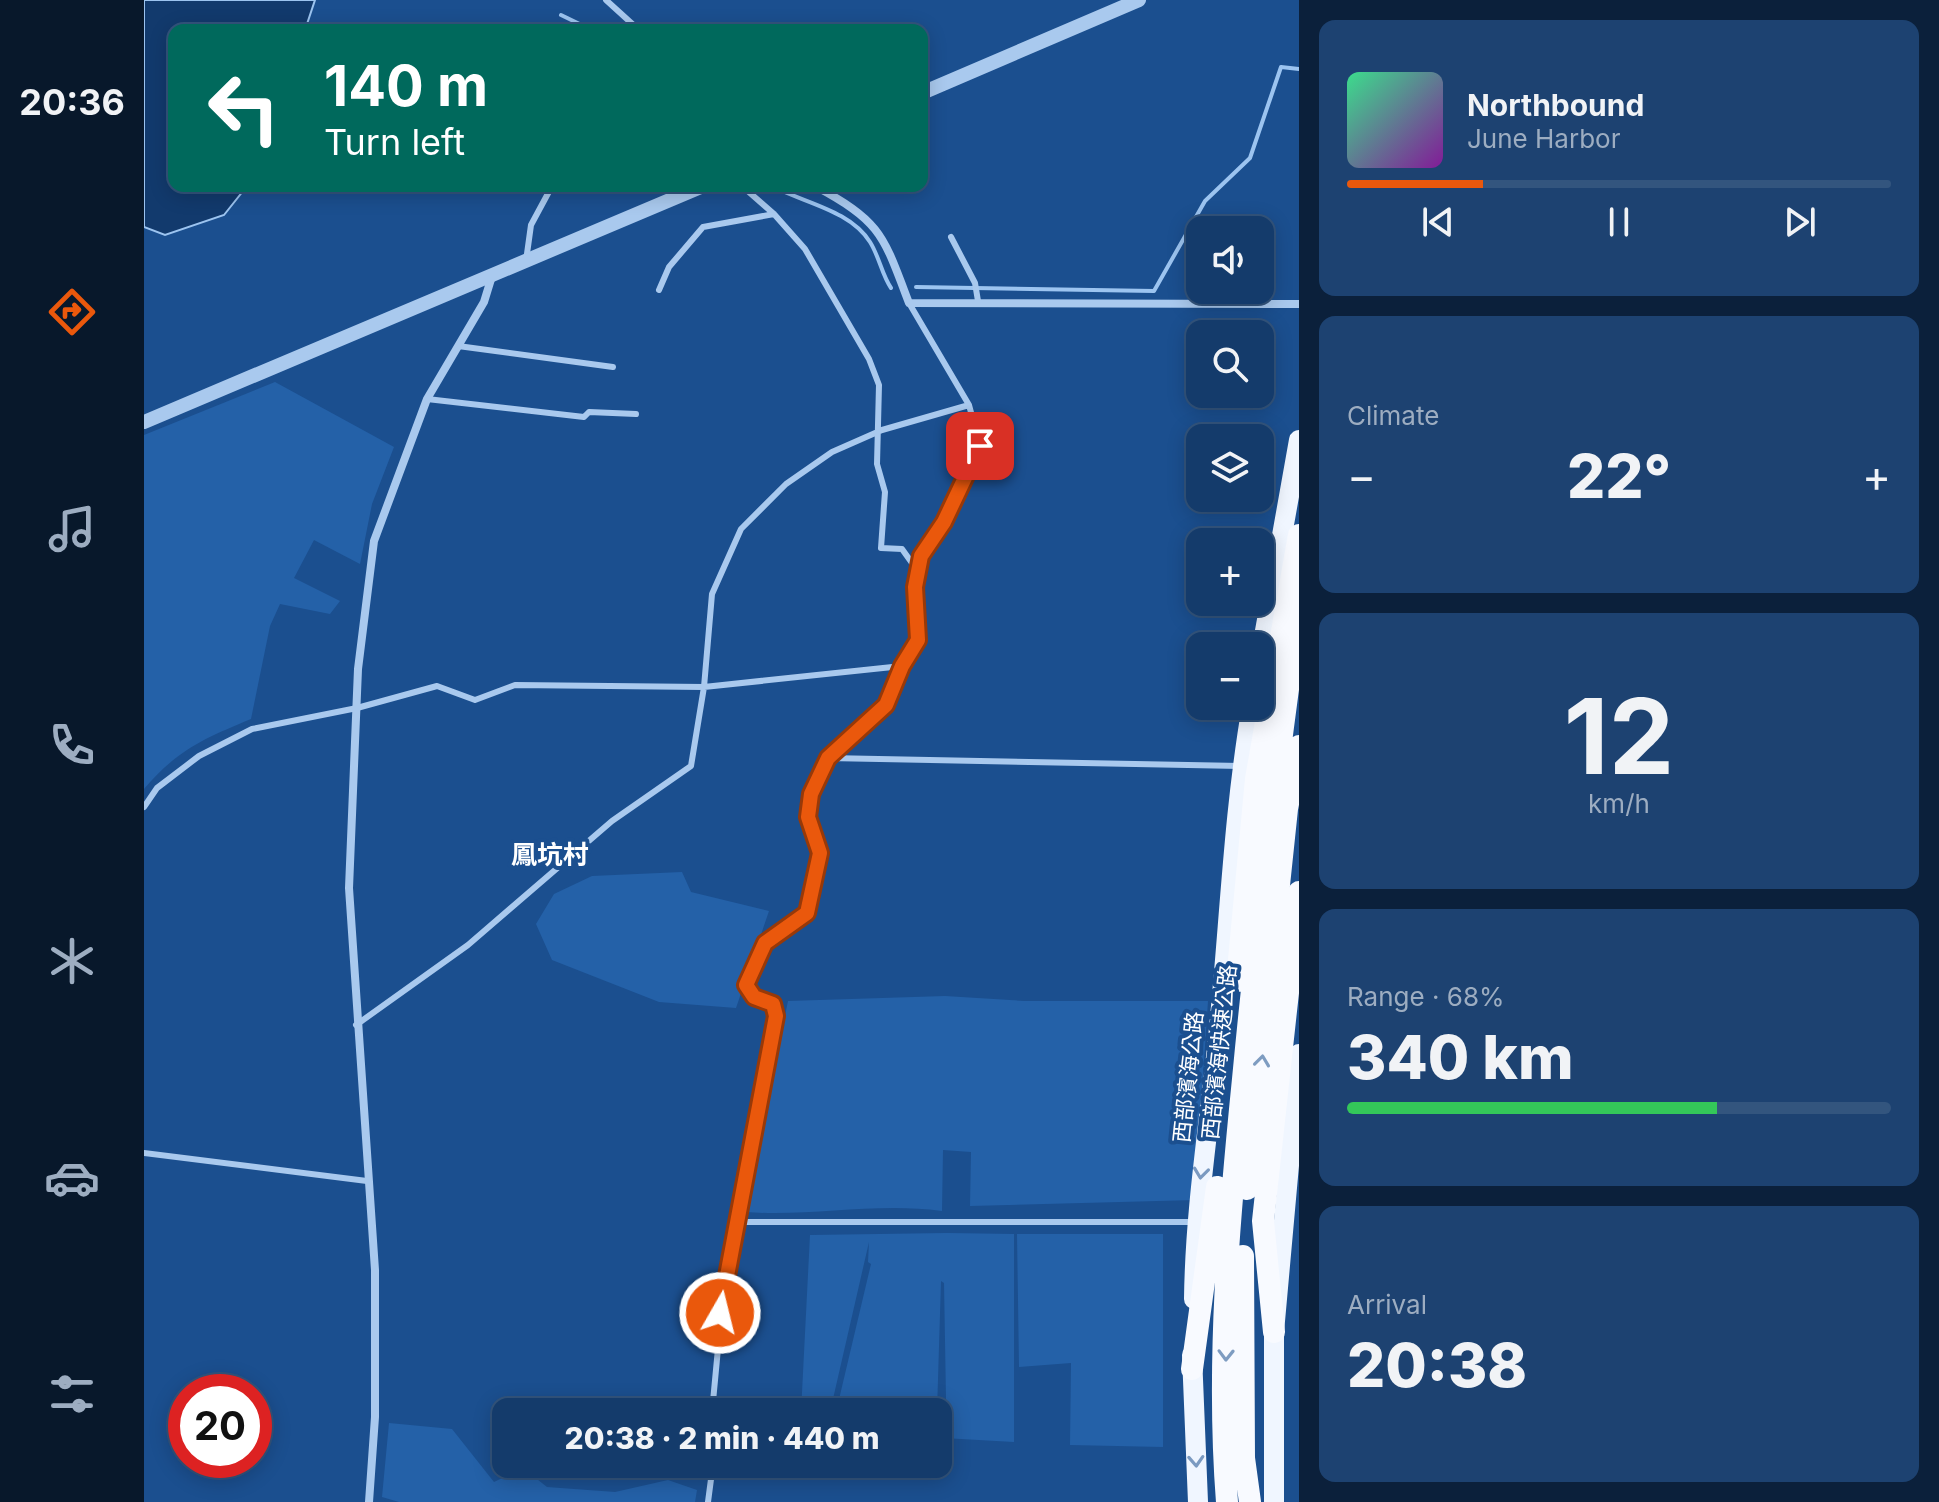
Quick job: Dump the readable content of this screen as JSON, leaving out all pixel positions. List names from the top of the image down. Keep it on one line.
{"streets":{"highway":["西部濱海快速公路"],"main road":["西部濱海公路"]},"districts":["鳳坑村"],"page":{"tabs":"20:36","turn":["140 m","Turn left"],"song":["Northbound","June Harbor"],"map_buttons":["+","−"],"tile":["Climate",["12","km/h"],["Range · 68%","340 km"],["Arrival","20:38"]],"heat":["−","22°","+"],"limit":"20","trip":"20:38 · 2 min · 440 m"}}
